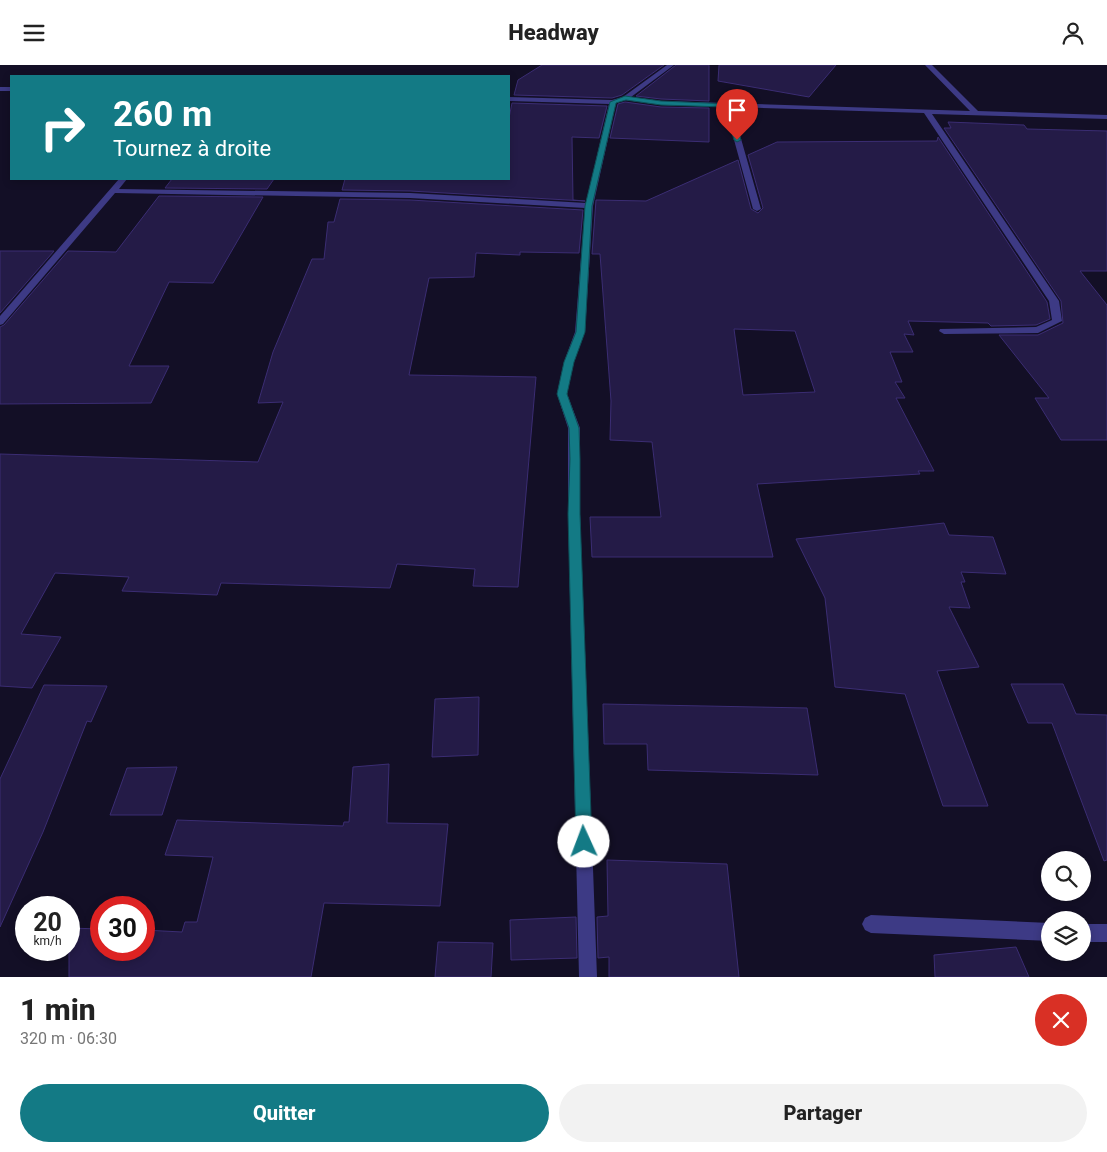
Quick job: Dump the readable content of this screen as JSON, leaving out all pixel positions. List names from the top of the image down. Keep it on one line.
{"page":{"header":"Headway","turn":["260 m","Tournez à droite"],"speed":"20 km/h","limit":"30","heading":["1 min","320 m · 06:30"],"buttons":["Quitter","Partager"]}}
